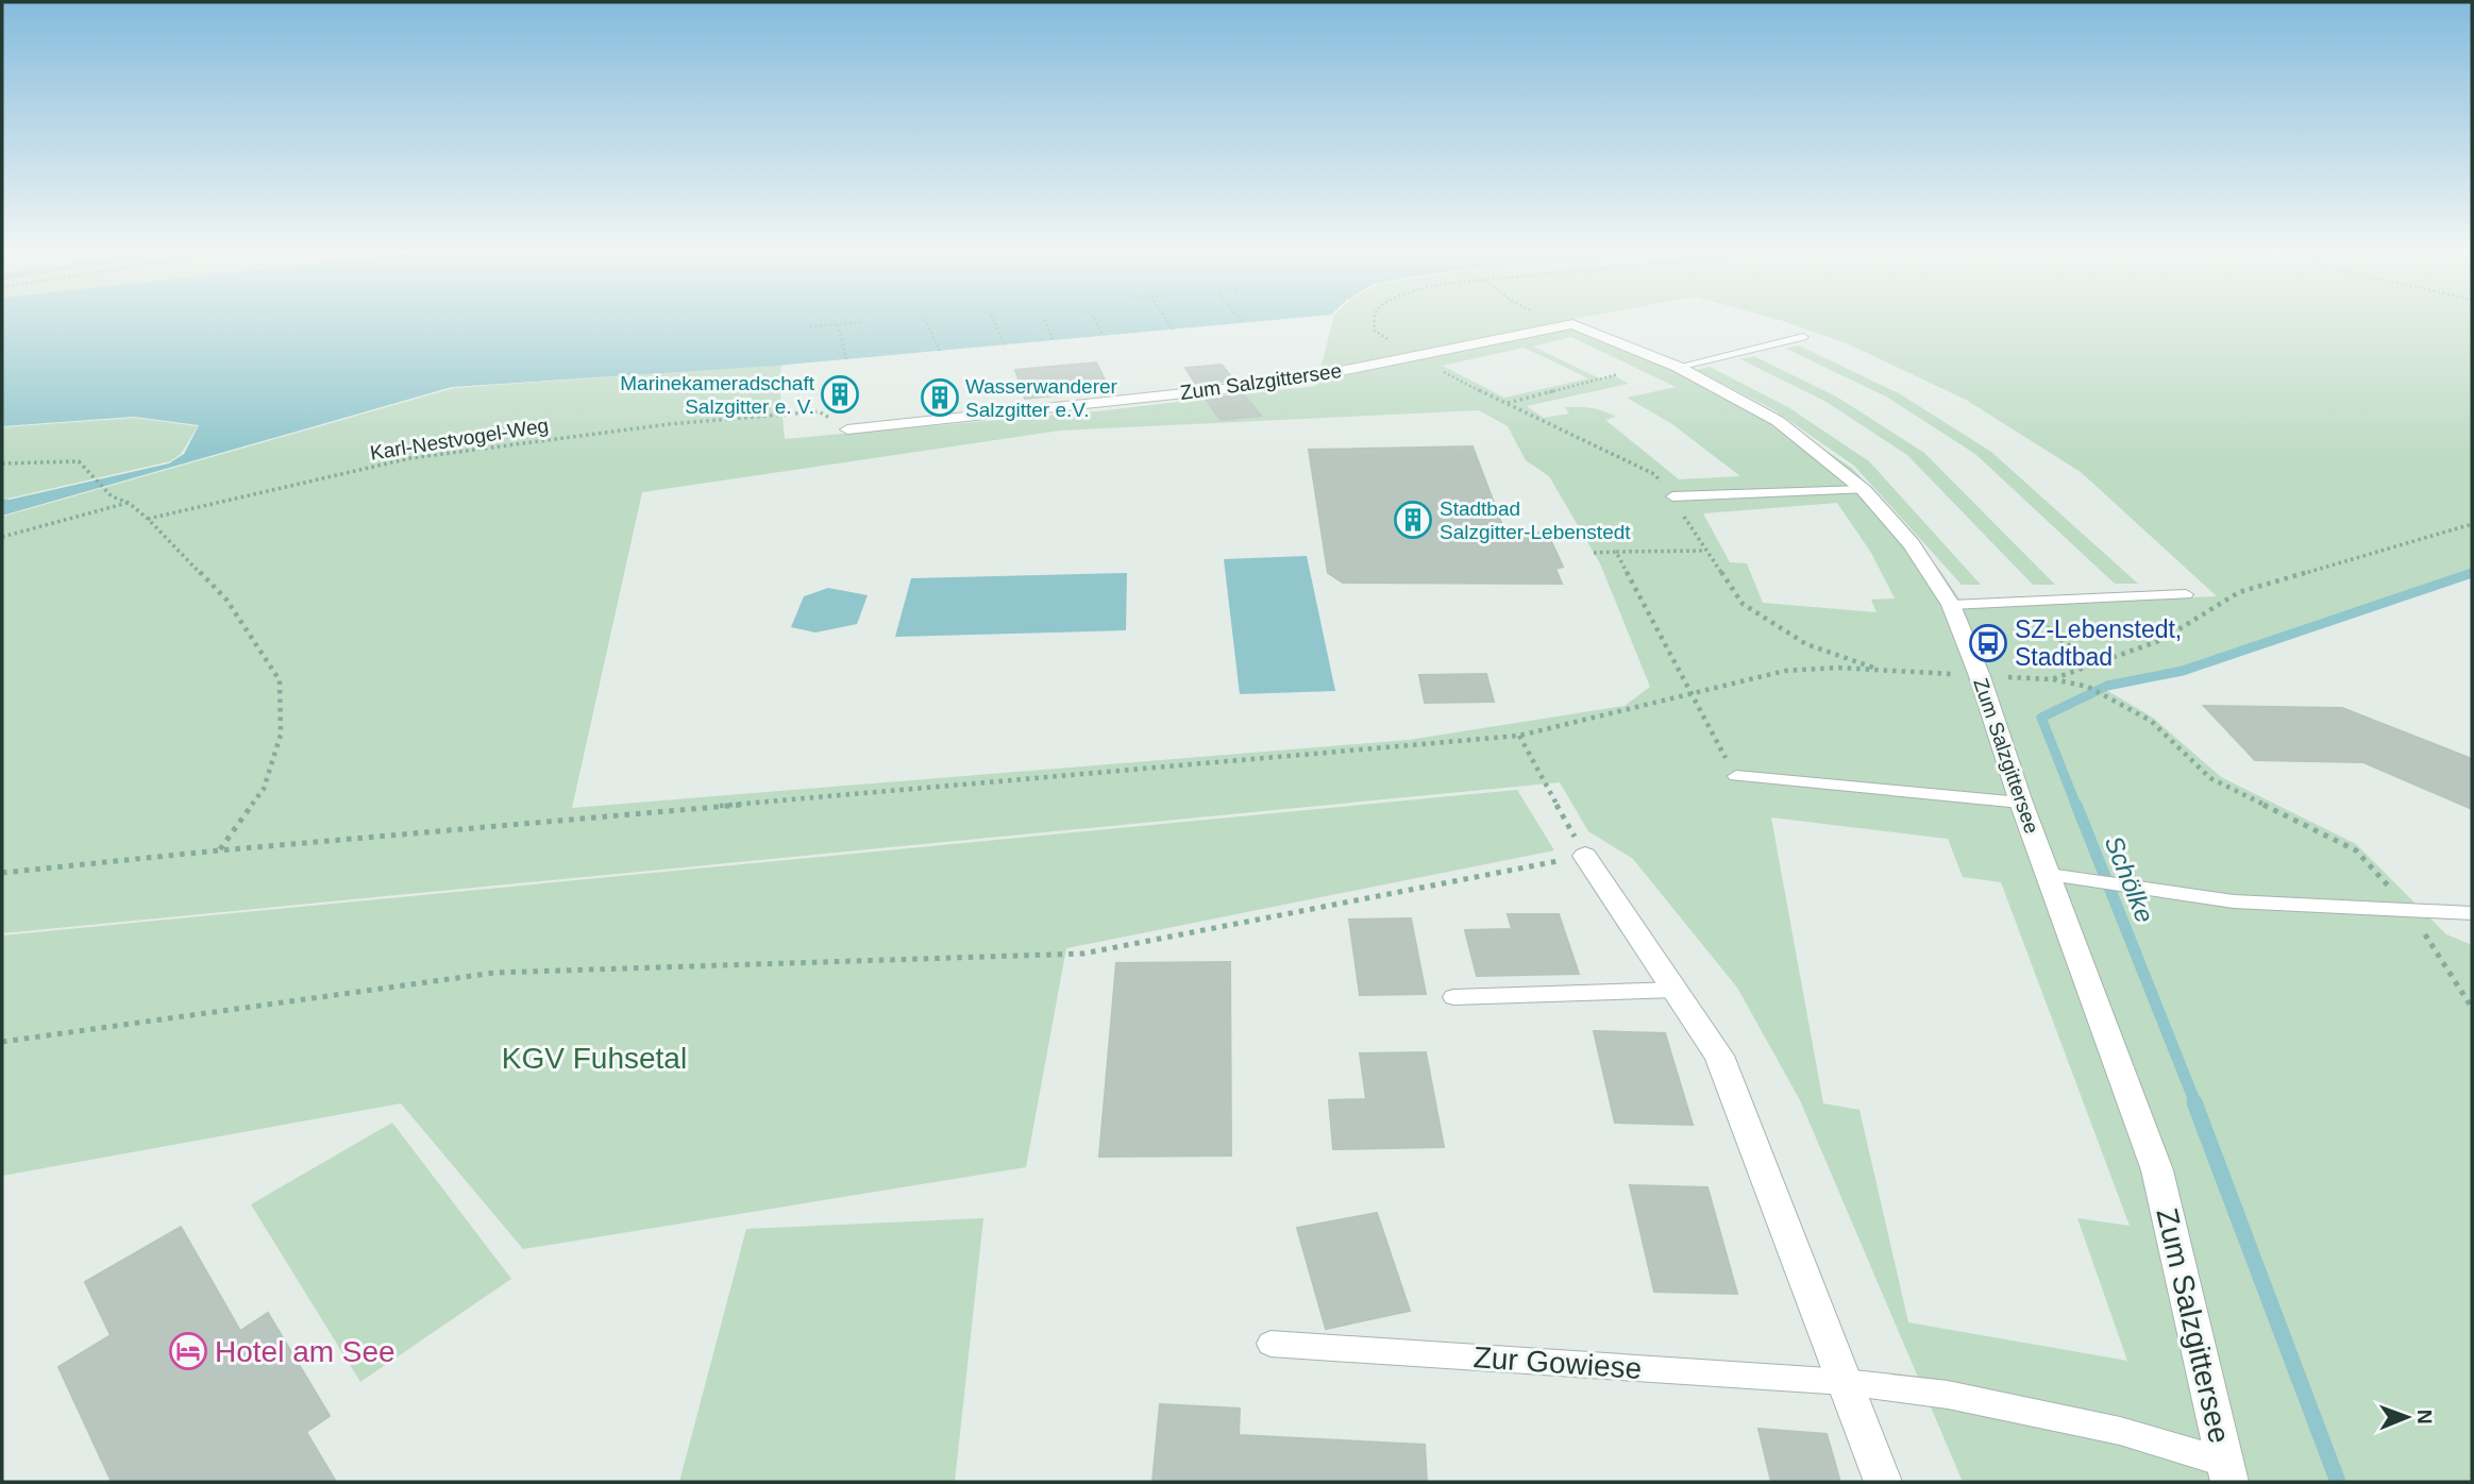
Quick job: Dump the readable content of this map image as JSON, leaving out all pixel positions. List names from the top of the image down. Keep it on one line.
{"streets":{"street":["Zum Salzgittersee"],"lane":["Zur Gowiese"],"path":["Karl-Nestvogel-Weg"]},"crossings":[["Zum Salzgittersee","Karl-Nestvogel-Weg"],["Zum Salzgittersee","Zur Gowiese"]],"water":["Schölke"],"parks":["KGV Fuhsetal"],"places":{"building":["Marinekameradschaft Salzgitter e. V.","Wasserwanderer Salzgitter e.V.","Stadtbad Salzgitter-Lebenstedt"],"bus stop":["SZ-Lebenstedt, Stadtbad"],"hotel":["Hotel am See"]},"north":"right"}
